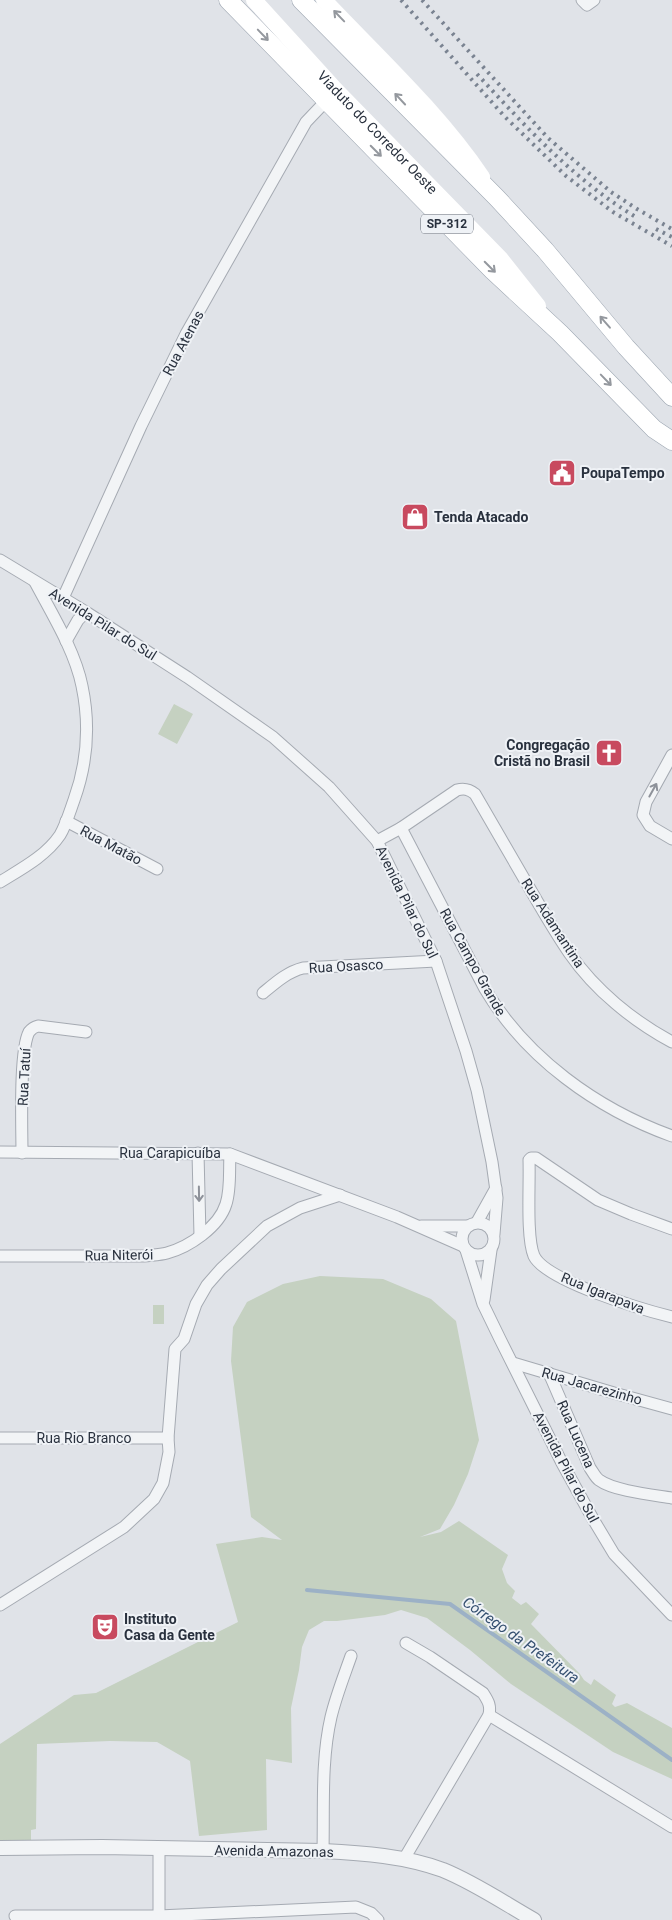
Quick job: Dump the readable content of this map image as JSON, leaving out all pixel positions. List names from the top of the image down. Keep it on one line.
{"streets":{"main road":["Viaduto do Corredor Oeste","SP-312"],"street":["Rua Atenas","Avenida Pilar do Sul","Rua Matão","Rua Adamantina","Rua Campo Grande","Rua Osasco","Rua Tatuí","Rua Carapicuíba","Rua Niterói","Rua Igarapava","Rua Jacarezinho","Rua Lucena","Rua Rio Branco","Avenida Amazonas"]},"crossings":[["Viaduto do Corredor Oeste","SP-312"],["Viaduto do Corredor Oeste","Rua Atenas"],["SP-312","Rua Atenas"],["Rua Atenas","Avenida Pilar do Sul"],["Avenida Pilar do Sul","Rua Osasco"],["Avenida Pilar do Sul","Rua Carapicuíba"],["Avenida Pilar do Sul","Rua Jacarezinho"],["Rua Adamantina","Rua Campo Grande"],["Rua Tatuí","Rua Carapicuíba"],["Rua Carapicuíba","Rua Niterói"],["Rua Jacarezinho","Rua Lucena"]],"water":["Córrego da Prefeitura"],"places":{"public building":["PoupaTempo"],"shop":["Tenda Atacado"],"church":["Congregação Cristã no Brasil"],"theatre":["Instituto Casa da Gente"]}}
